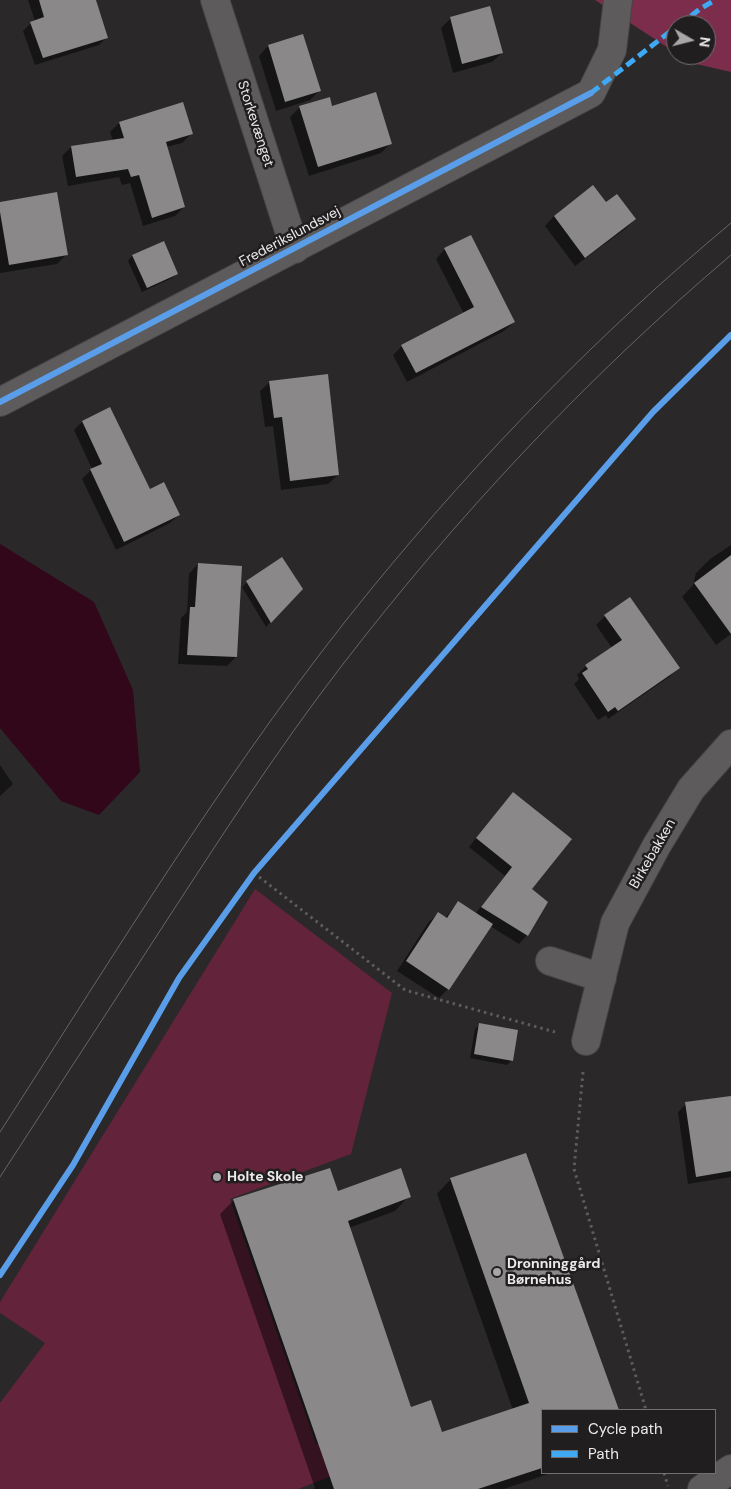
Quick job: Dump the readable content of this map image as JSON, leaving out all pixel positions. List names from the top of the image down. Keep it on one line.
{"streets":{"street":["Storkevænget","Frederikslundsvej","Birkebakken"]},"crossings":[["Storkevænget","Frederikslundsvej"]],"places":["Holte Skole","Dronninggård Børnehus"],"legend":["Cycle path","Path"],"north":"right"}
